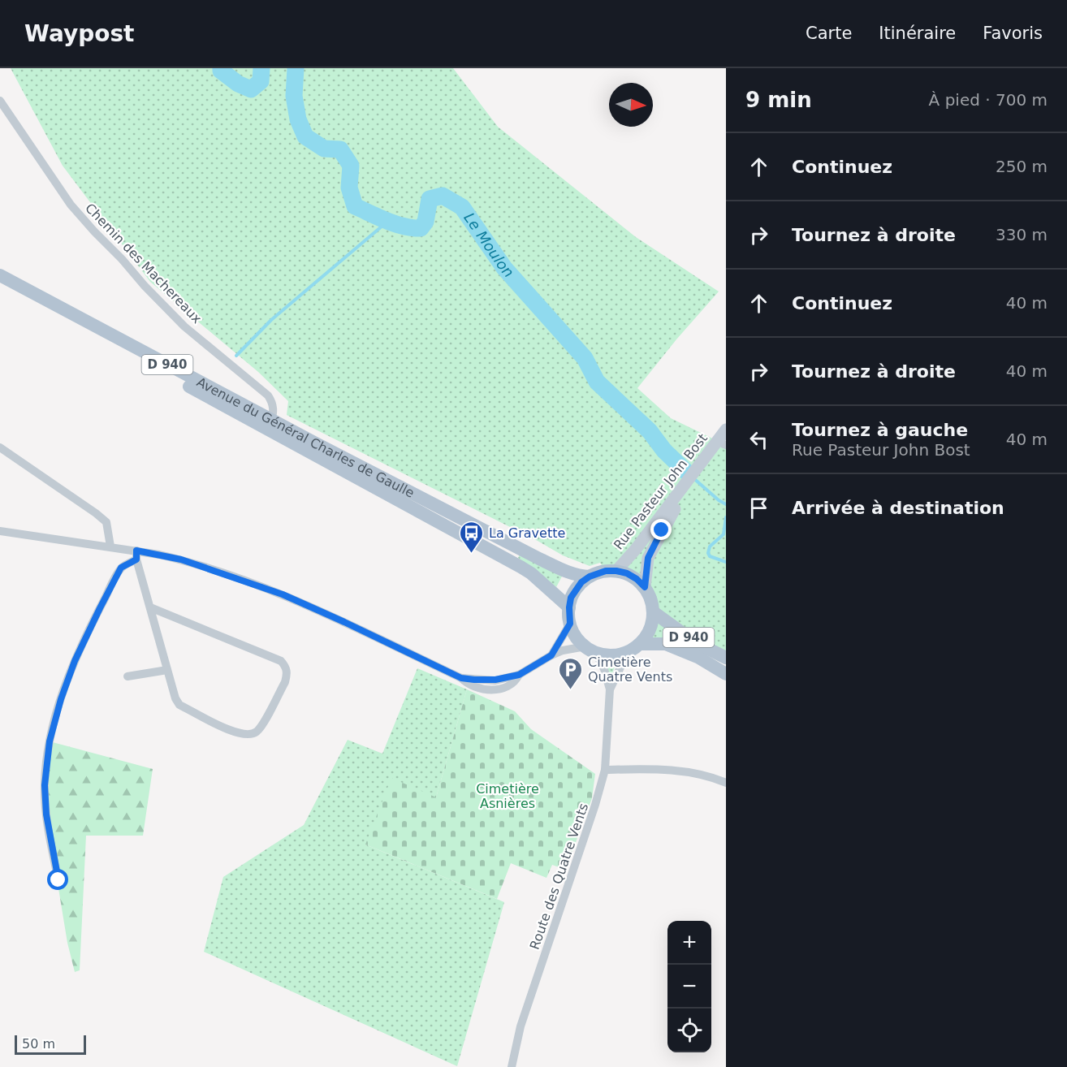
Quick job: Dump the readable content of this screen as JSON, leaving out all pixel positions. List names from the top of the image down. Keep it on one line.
{"streets":{"main road":["D 940","Avenue du Général Charles de Gaulle","Rue Pasteur John Bost"],"street":["Chemin des Machereaux","Route des Quatre Vents"]},"crossings":[["Chemin des Machereaux","Avenue du Général Charles de Gaulle"],["D 940","Avenue du Général Charles de Gaulle"],["D 940","Rue Pasteur John Bost"],["Avenue du Général Charles de Gaulle","Rue Pasteur John Bost"]],"water":["Le Moulon"],"parks":["Cimetière Asnières"],"places":{"bus stop":["La Gravette"],"parking":["Cimetière Quatre Vents"]},"scale_bar":"50 m","north":"right","page":{"header":"Waypost","nav":["Carte","Itinéraire","Favoris"],"heading":["9 min","À pied · 700 m"],"list":[["Continuez","250 m"],["Tournez à droite","330 m"],["Continuez","40 m"],["Tournez à droite","40 m"],["Tournez à gauche","Rue Pasteur John Bost","40 m"],"Arrivée à destination"],"map_buttons":["+","−"],"scale":"50 m"}}
